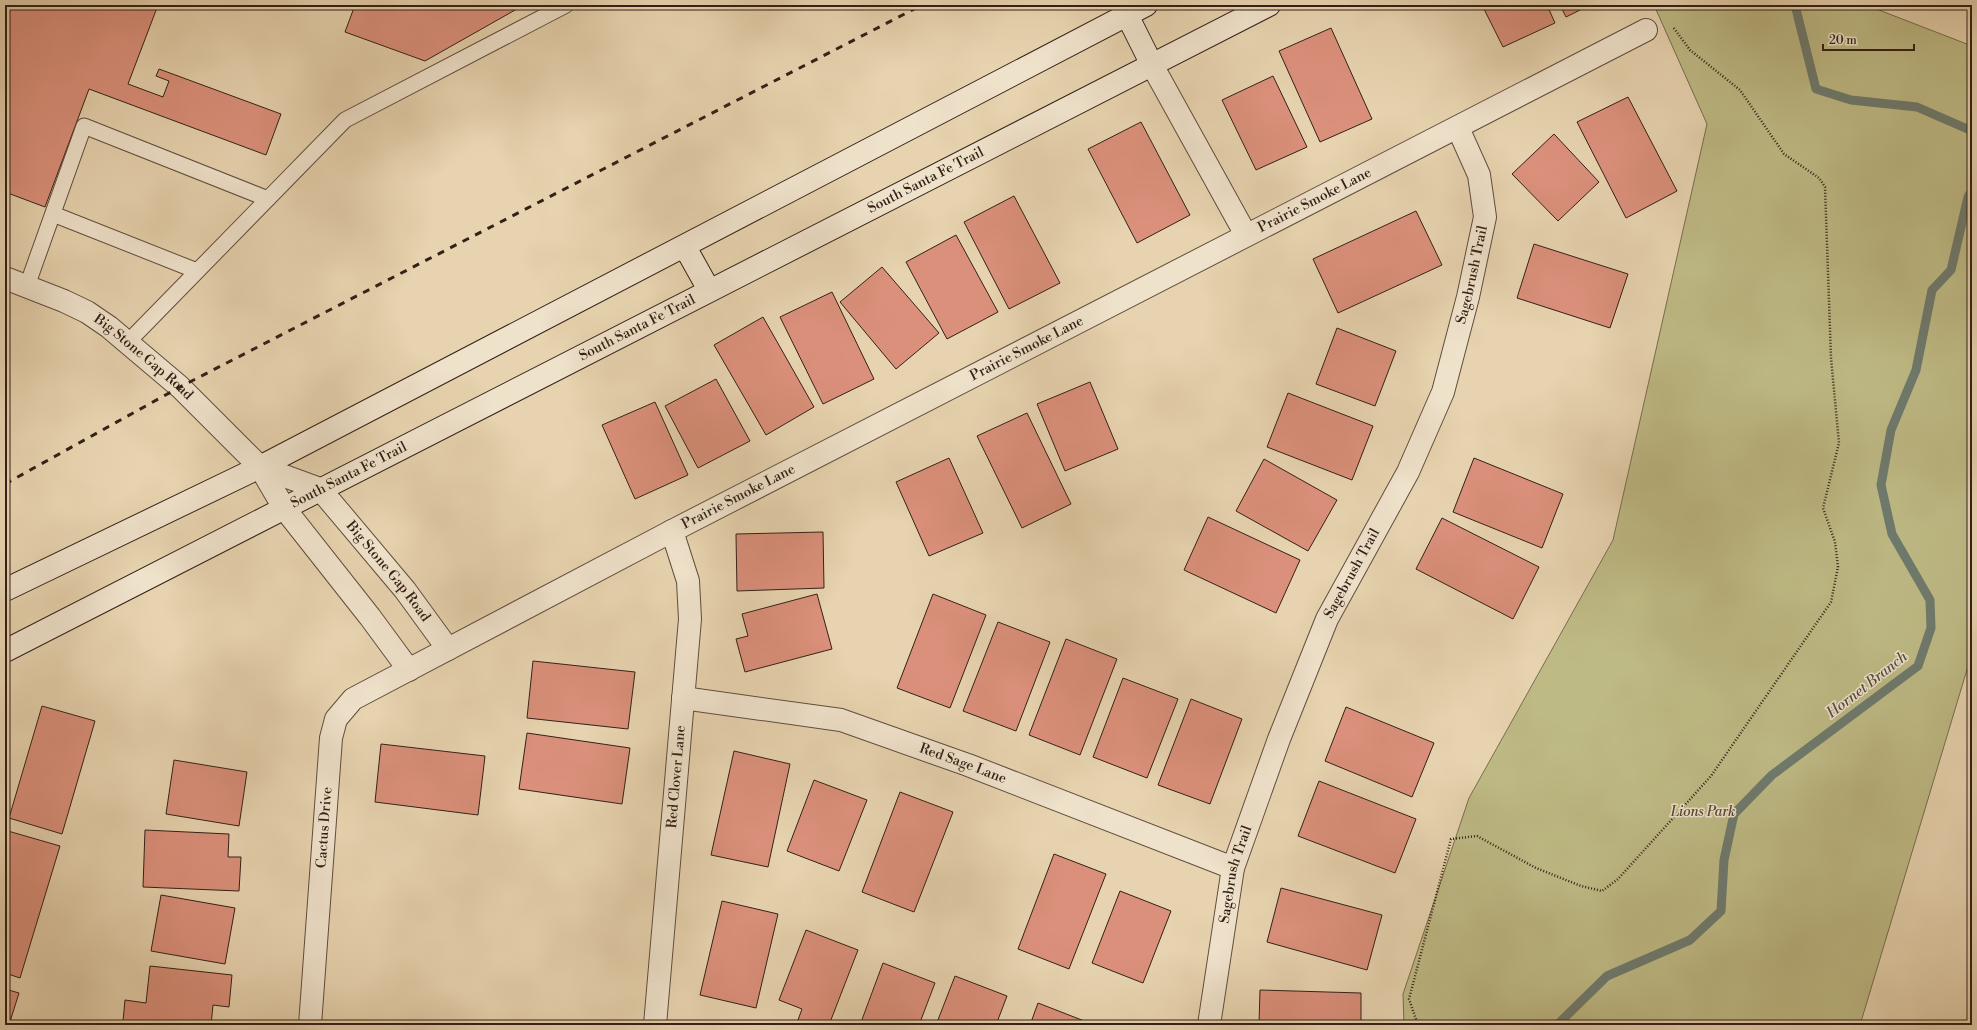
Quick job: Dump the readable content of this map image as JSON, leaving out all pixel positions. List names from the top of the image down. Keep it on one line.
{"streets":{"street":["South Santa Fe Trail","Prairie Smoke Lane","Sagebrush Trail","Big Stone Gap Road","Red Sage Lane","Red Clover Lane","Cactus Drive"]},"crossings":[["South Santa Fe Trail","Big Stone Gap Road"],["Prairie Smoke Lane","Sagebrush Trail"],["Prairie Smoke Lane","Big Stone Gap Road"],["Prairie Smoke Lane","Red Clover Lane"],["Prairie Smoke Lane","Cactus Drive"],["Sagebrush Trail","Red Sage Lane"],["Big Stone Gap Road","Cactus Drive"],["Red Sage Lane","Red Clover Lane"]],"water":["Hornet Branch"],"parks":["Lions Park"],"scale_bar":"20 m"}
